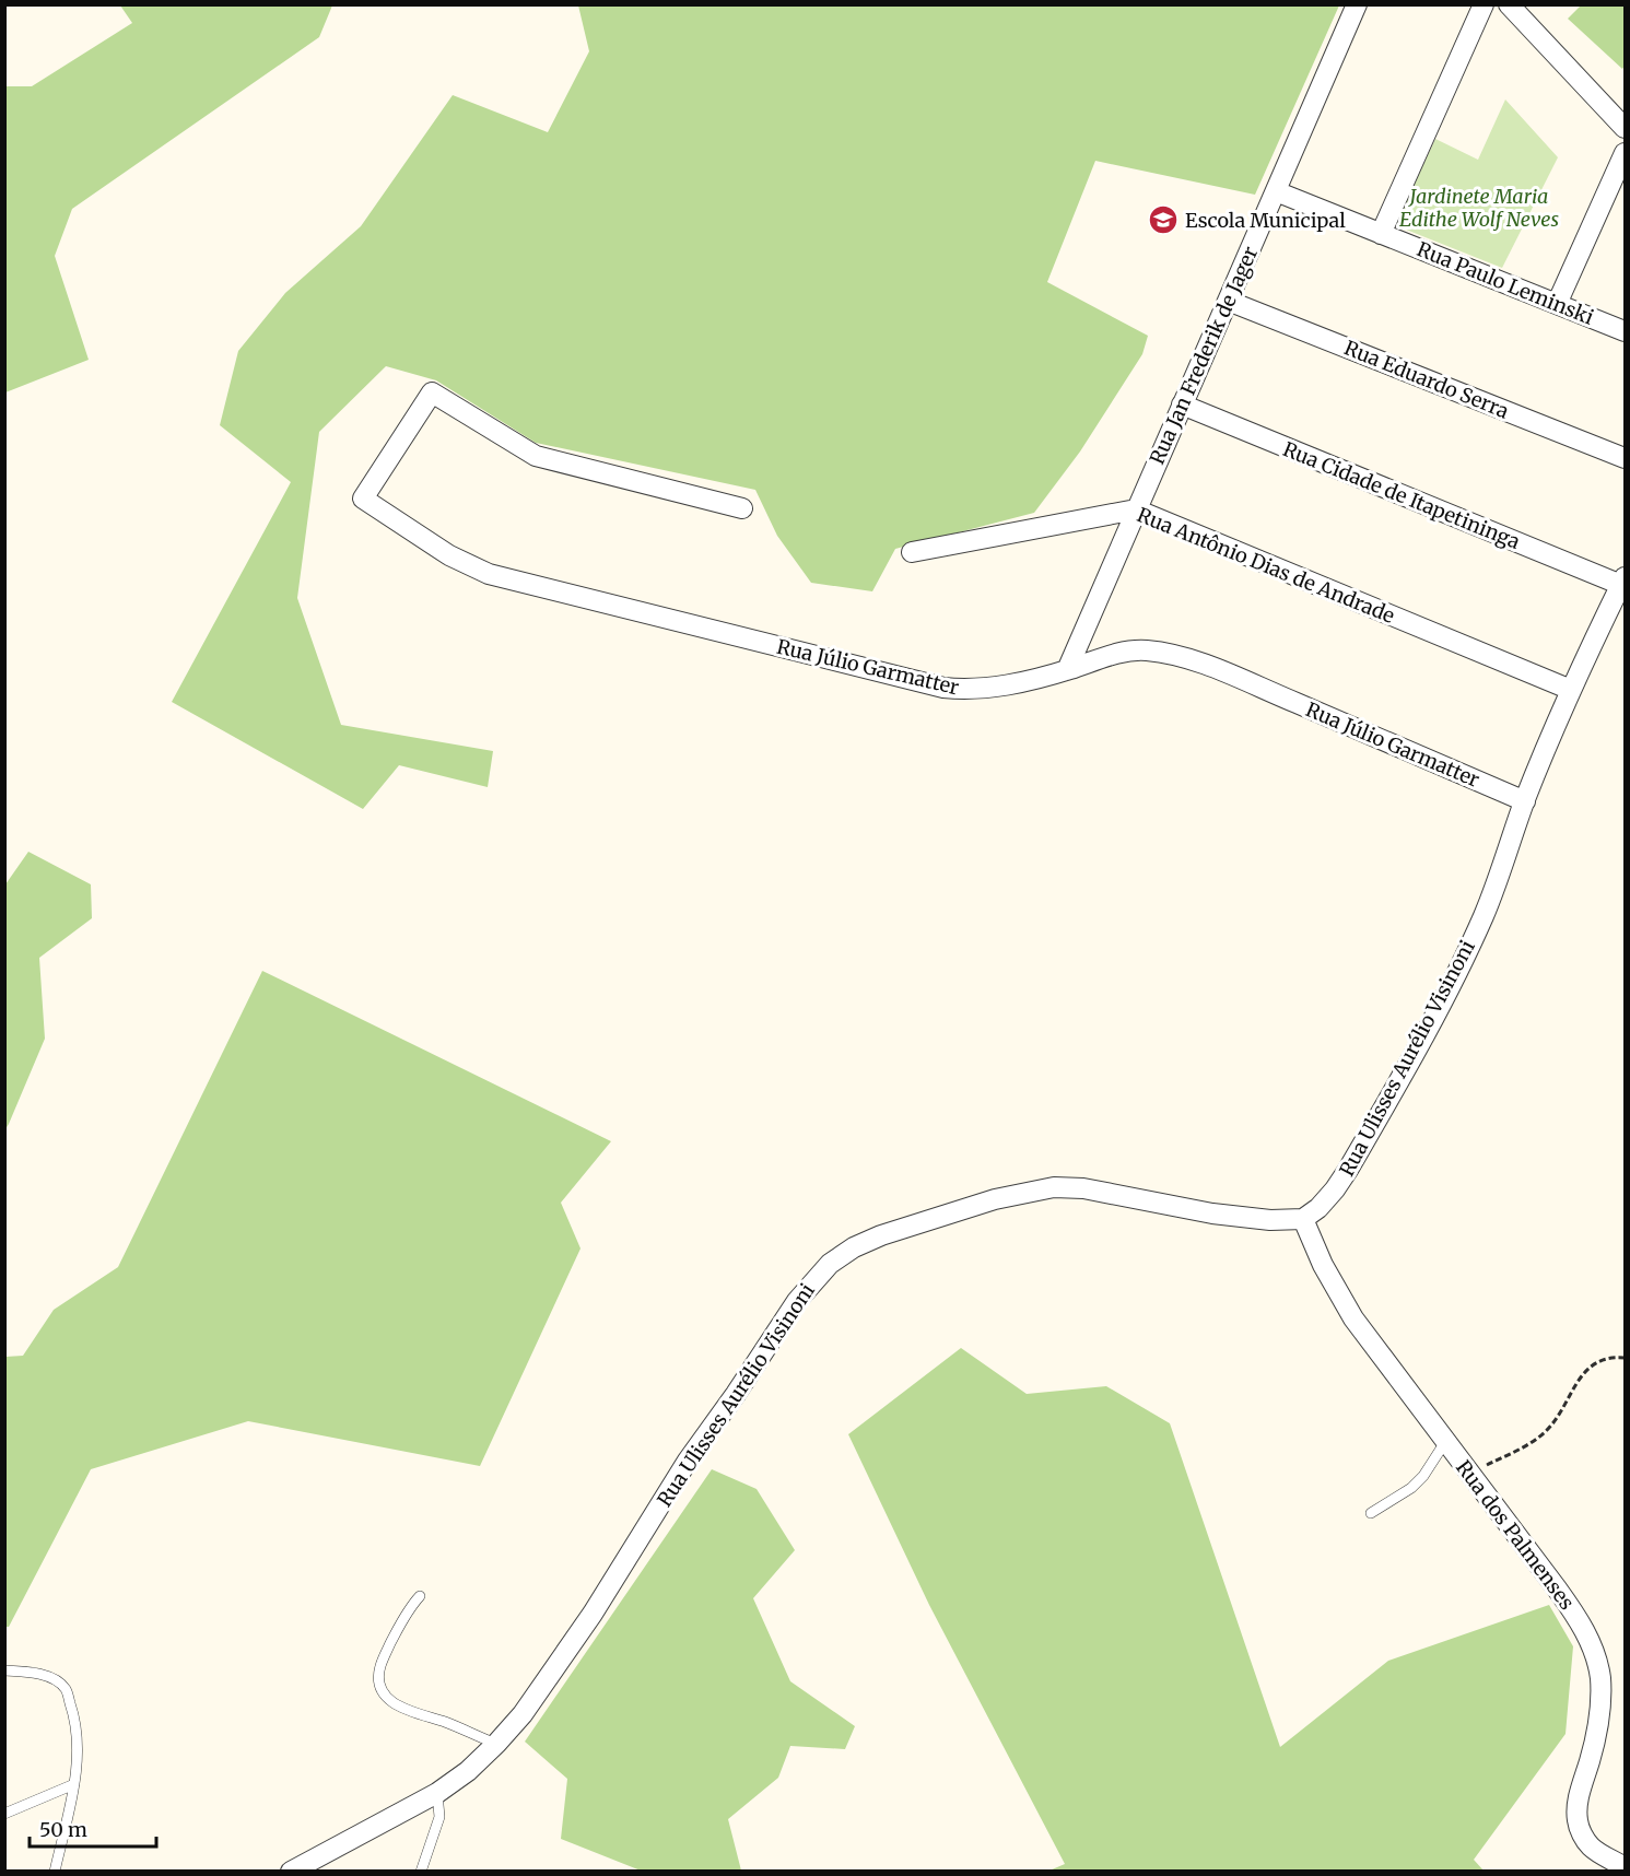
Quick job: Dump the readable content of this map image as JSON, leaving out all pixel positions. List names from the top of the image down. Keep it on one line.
{"streets":{"street":["Rua Paulo Leminski","Rua Jan Frederik de Jager","Rua Eduardo Serra","Rua Cidade de Itapetininga","Rua Antônio Dias de Andrade","Rua Júlio Garmatter","Rua Ulisses Aurélio Visinoni","Rua dos Palmenses"]},"crossings":[["Rua Paulo Leminski","Rua Jan Frederik de Jager"],["Rua Jan Frederik de Jager","Rua Eduardo Serra"],["Rua Jan Frederik de Jager","Rua Cidade de Itapetininga"],["Rua Jan Frederik de Jager","Rua Antônio Dias de Andrade"],["Rua Jan Frederik de Jager","Rua Júlio Garmatter"],["Rua Cidade de Itapetininga","Rua Ulisses Aurélio Visinoni"],["Rua Antônio Dias de Andrade","Rua Ulisses Aurélio Visinoni"],["Rua Júlio Garmatter","Rua Ulisses Aurélio Visinoni"],["Rua Ulisses Aurélio Visinoni","Rua dos Palmenses"]],"parks":["Jardinete Maria Edithe Wolf Neves"],"places":{"school or university":["Escola Municipal"]},"scale_bar":"50 m"}
